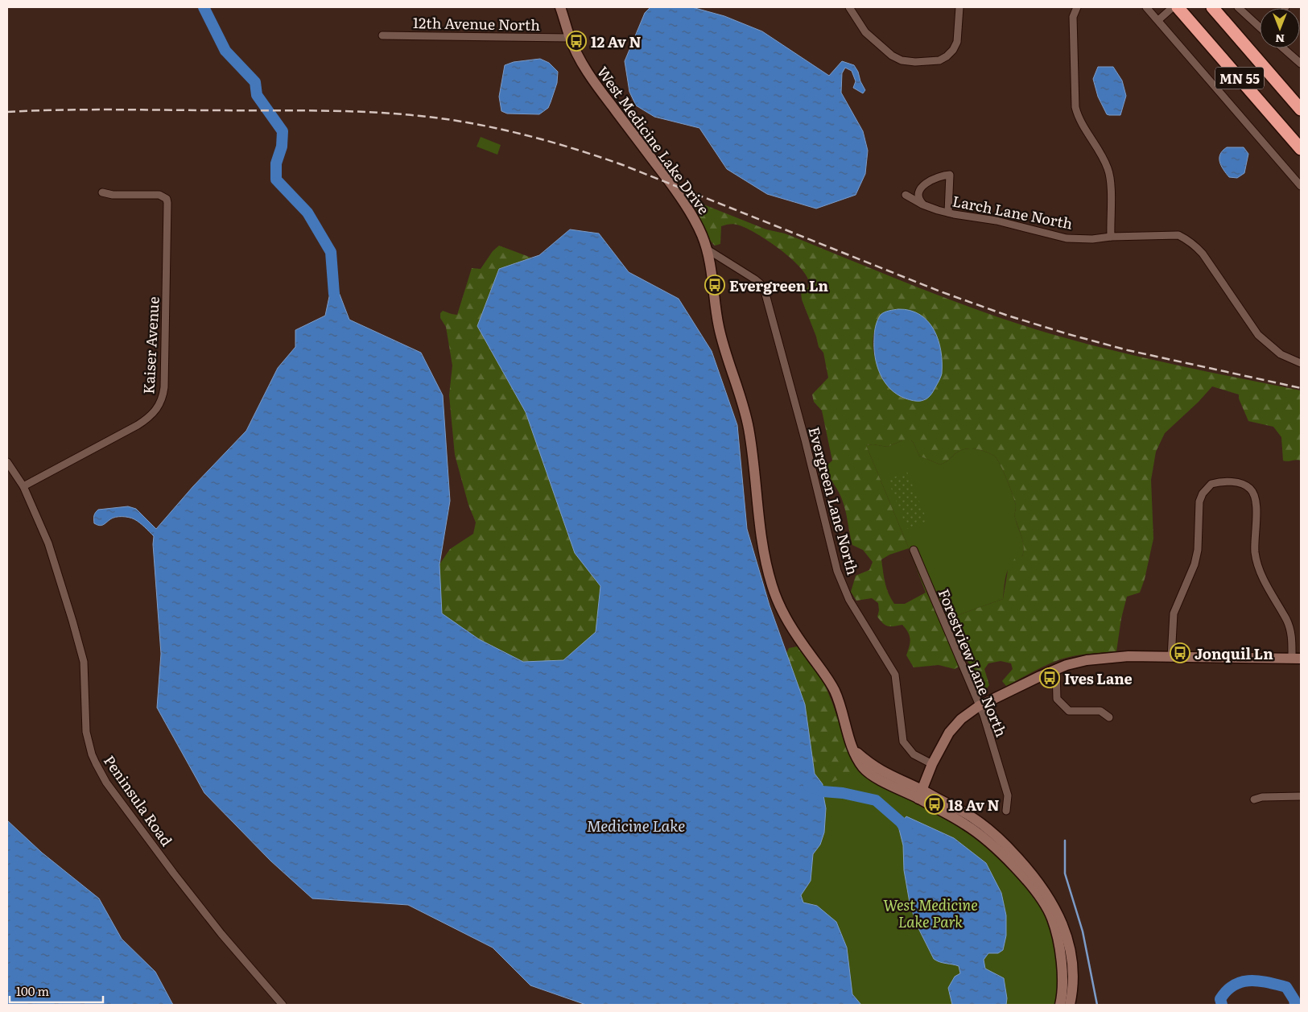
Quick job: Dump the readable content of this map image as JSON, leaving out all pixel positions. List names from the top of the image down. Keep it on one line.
{"streets":{"highway":["MN 55"],"street":["12th Avenue North","West Medicine Lake Drive","Larch Lane North","Kaiser Avenue","Evergreen Lane North","Forestview Lane North","Peninsula Road"]},"crossings":[["12th Avenue North","West Medicine Lake Drive"],["West Medicine Lake Drive","Evergreen Lane North"],["Kaiser Avenue","Peninsula Road"]],"water":["Medicine Lake"],"parks":["West Medicine Lake Park"],"places":{"bus stop":["12 Av N","Evergreen Ln","Jonquil Ln","Ives Lane","18 Av N"]},"scale_bar":"100 m","north":"bottom"}
